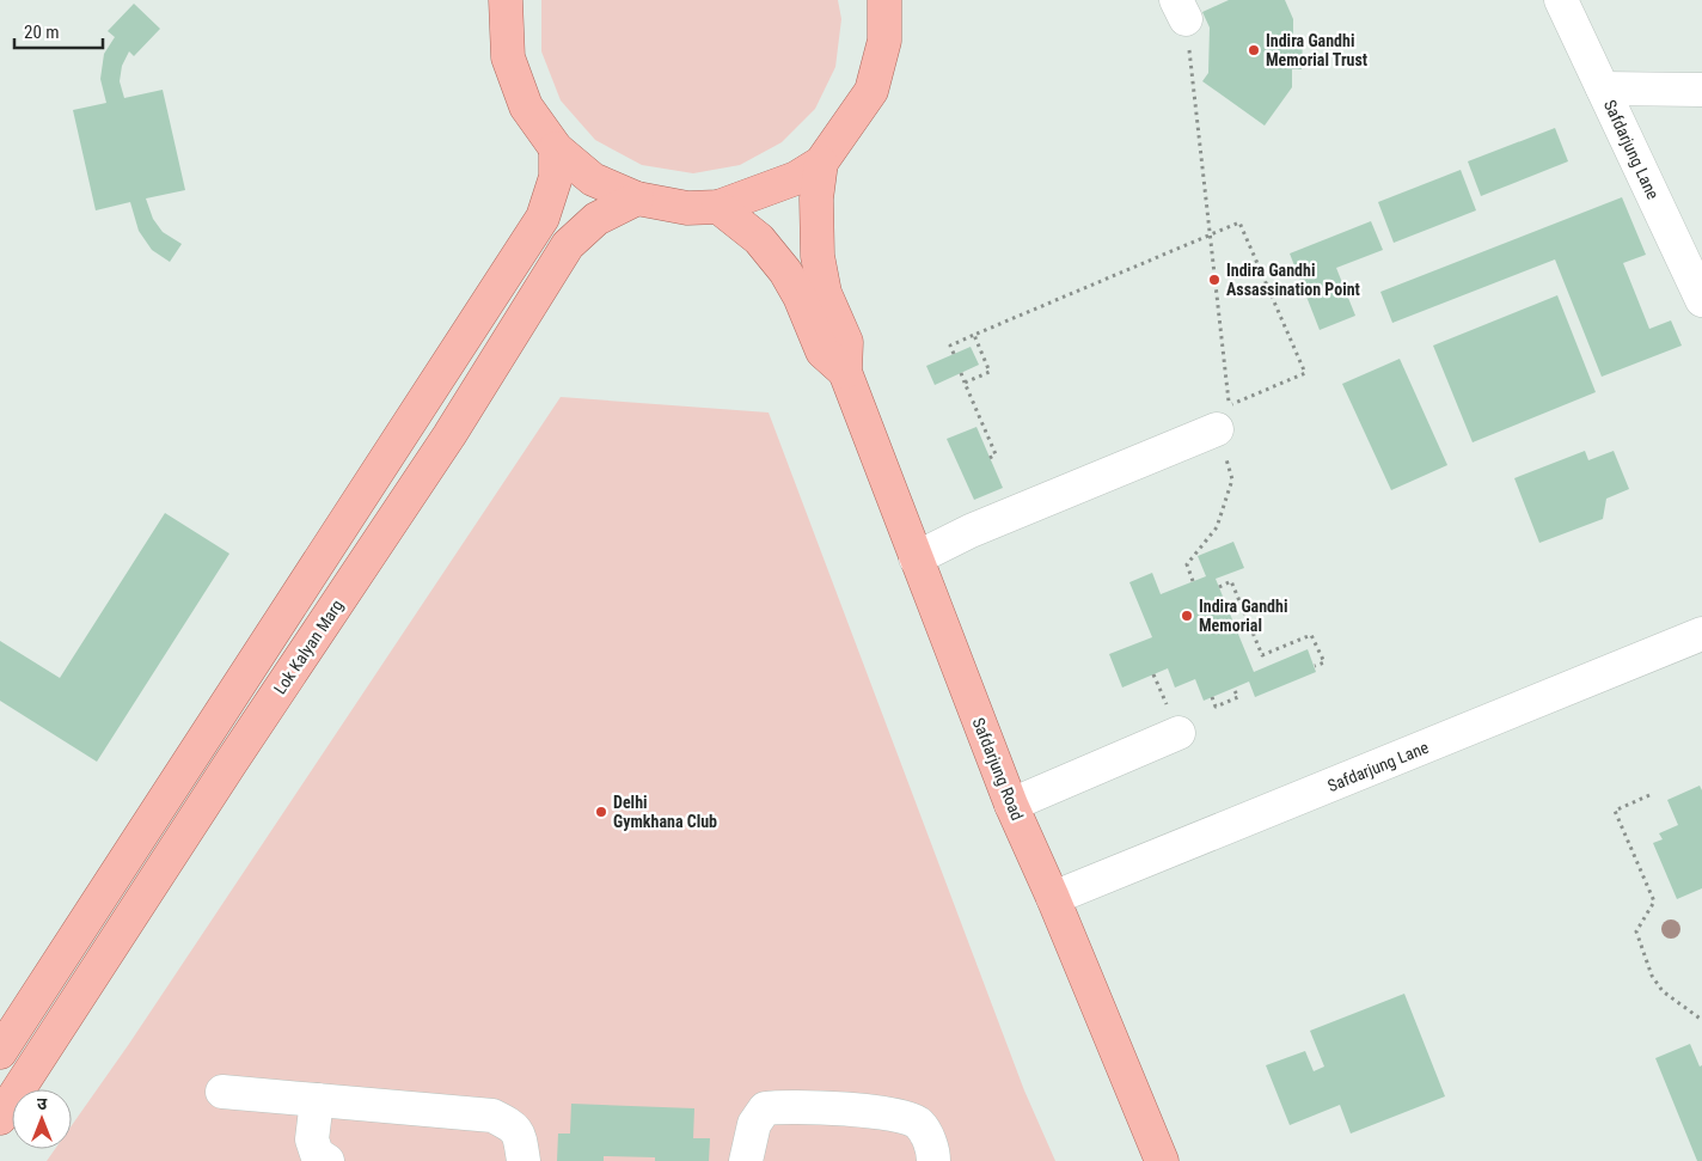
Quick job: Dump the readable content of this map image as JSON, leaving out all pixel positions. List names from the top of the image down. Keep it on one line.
{"streets":{"main road":["Lok Kalyan Marg","Safdarjung Road"],"street":["Safdarjung Lane"]},"crossings":[["Safdarjung Lane","Safdarjung Road"]],"places":["Indira Gandhi Memorial Trust","Indira Gandhi Assassination Point","Indira Gandhi Memorial","Delhi Gymkhana Club"],"scale_bar":"20 m","north":"top"}
